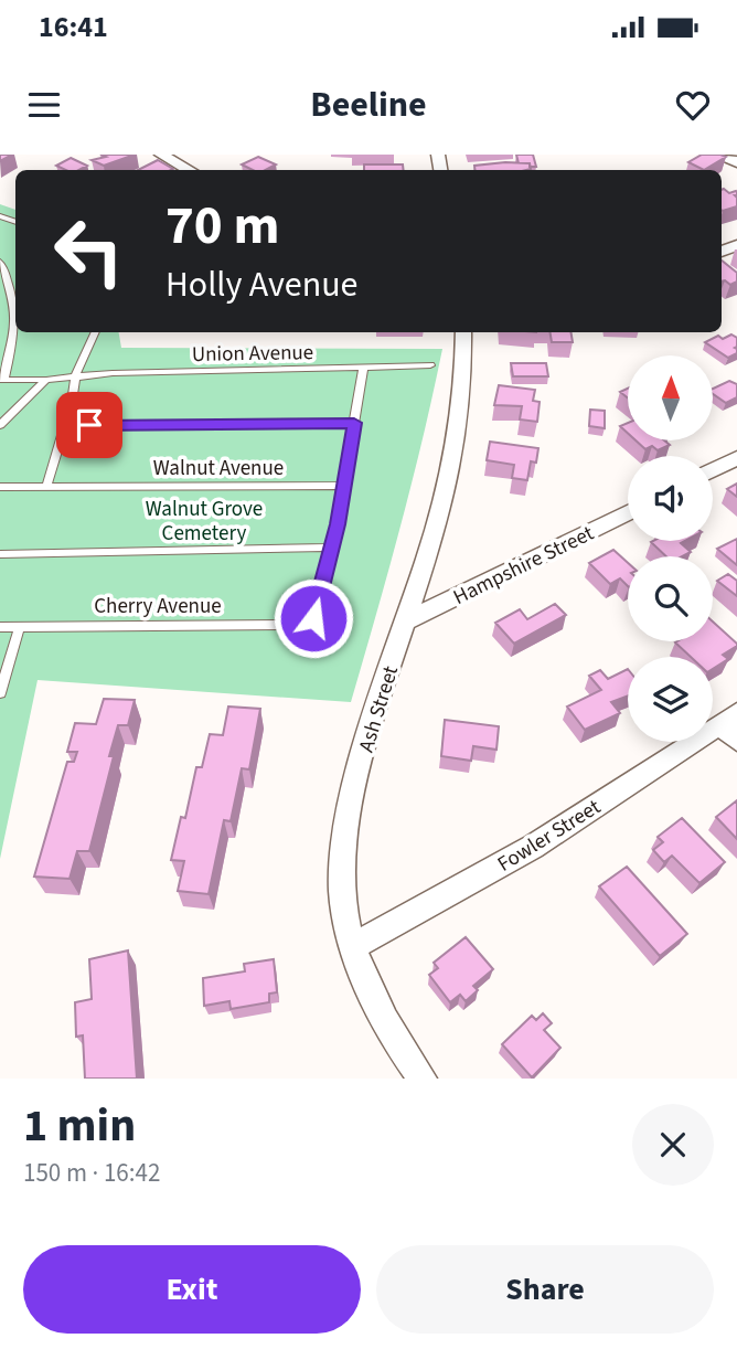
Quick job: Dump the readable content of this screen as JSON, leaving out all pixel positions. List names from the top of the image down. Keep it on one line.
{"streets":{"street":["Hampshire Street","Ash Street","Fowler Street"],"lane":["Union Avenue","Walnut Avenue","Cherry Avenue"]},"crossings":[["Hampshire Street","Ash Street"],["Ash Street","Fowler Street"]],"parks":["Walnut Grove Cemetery"],"north":"top","page":{"status":"16:41","header":"Beeline","turn":["70 m","Holly Avenue"],"heading":["1 min","150 m · 16:42"],"buttons":["Exit","Share"]}}
